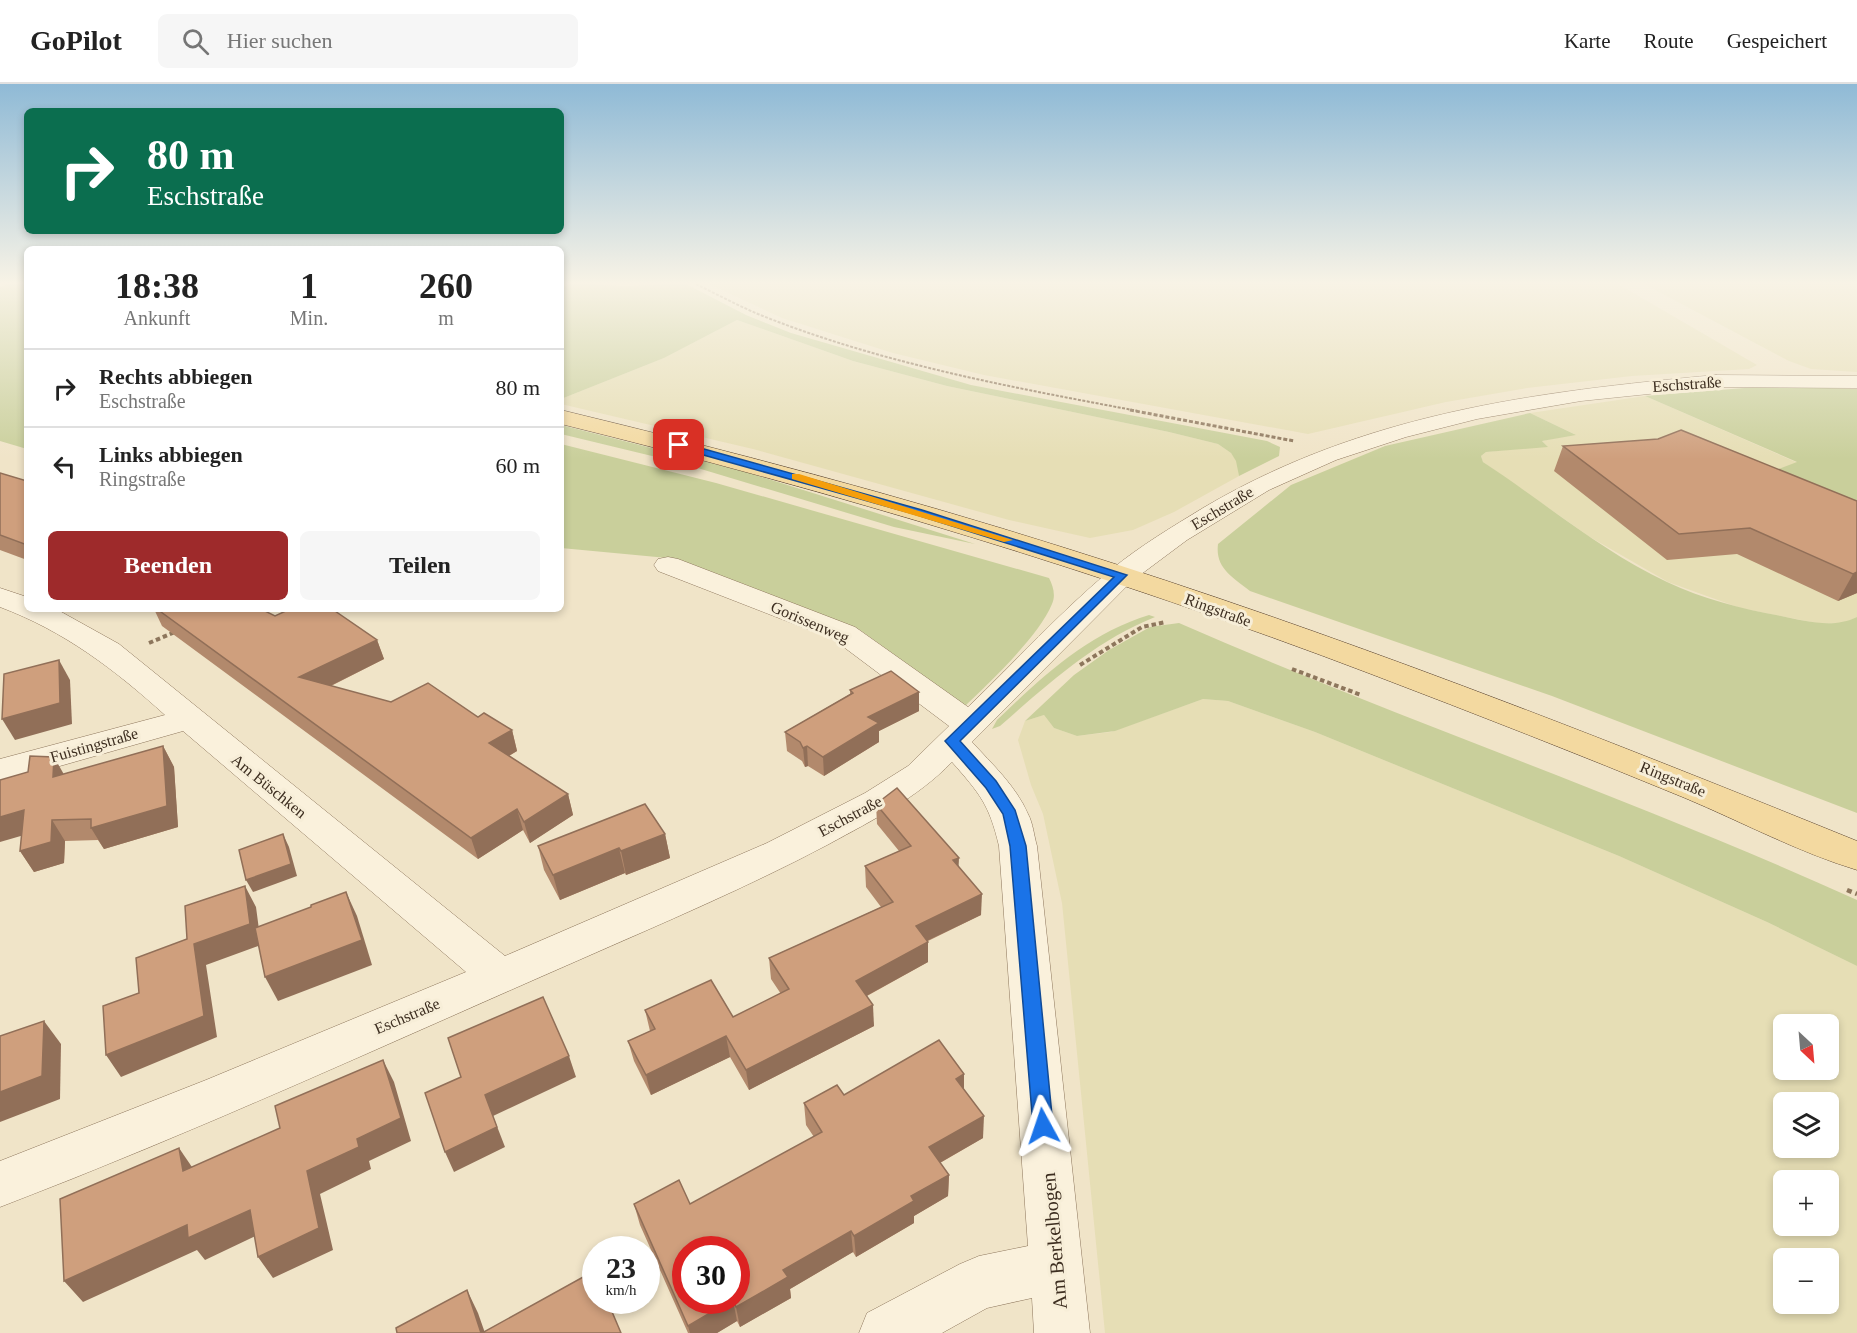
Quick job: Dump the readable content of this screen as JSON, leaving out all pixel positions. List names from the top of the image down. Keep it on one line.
{"streets":{"main road":["Ringstraße"],"street":["Eschstraße","Gorissenweg","Fuistingstraße","Am Büschken","Am Berkelbogen"]},"crossings":[["Eschstraße","Ringstraße"],["Eschstraße","Gorissenweg"],["Eschstraße","Am Büschken"],["Eschstraße","Am Berkelbogen"],["Gorissenweg","Am Berkelbogen"],["Fuistingstraße","Am Büschken"]],"north":"bottom right","page":{"header":"GoPilot","search":"Hier suchen","nav":["Karte","Route","Gespeichert"],"turn":["80 m","Eschstraße"],"eta":["18:38","Ankunft","1","Min.","260","m"],"list":[{"name":"Rechts abbiegen","note":"Eschstraße","value":"80 m"},{"name":"Links abbiegen","note":"Ringstraße","value":"60 m"}],"buttons":["Beenden","Teilen"],"map_buttons":["+","−"],"speed":"23 km/h","limit":"30"}}
